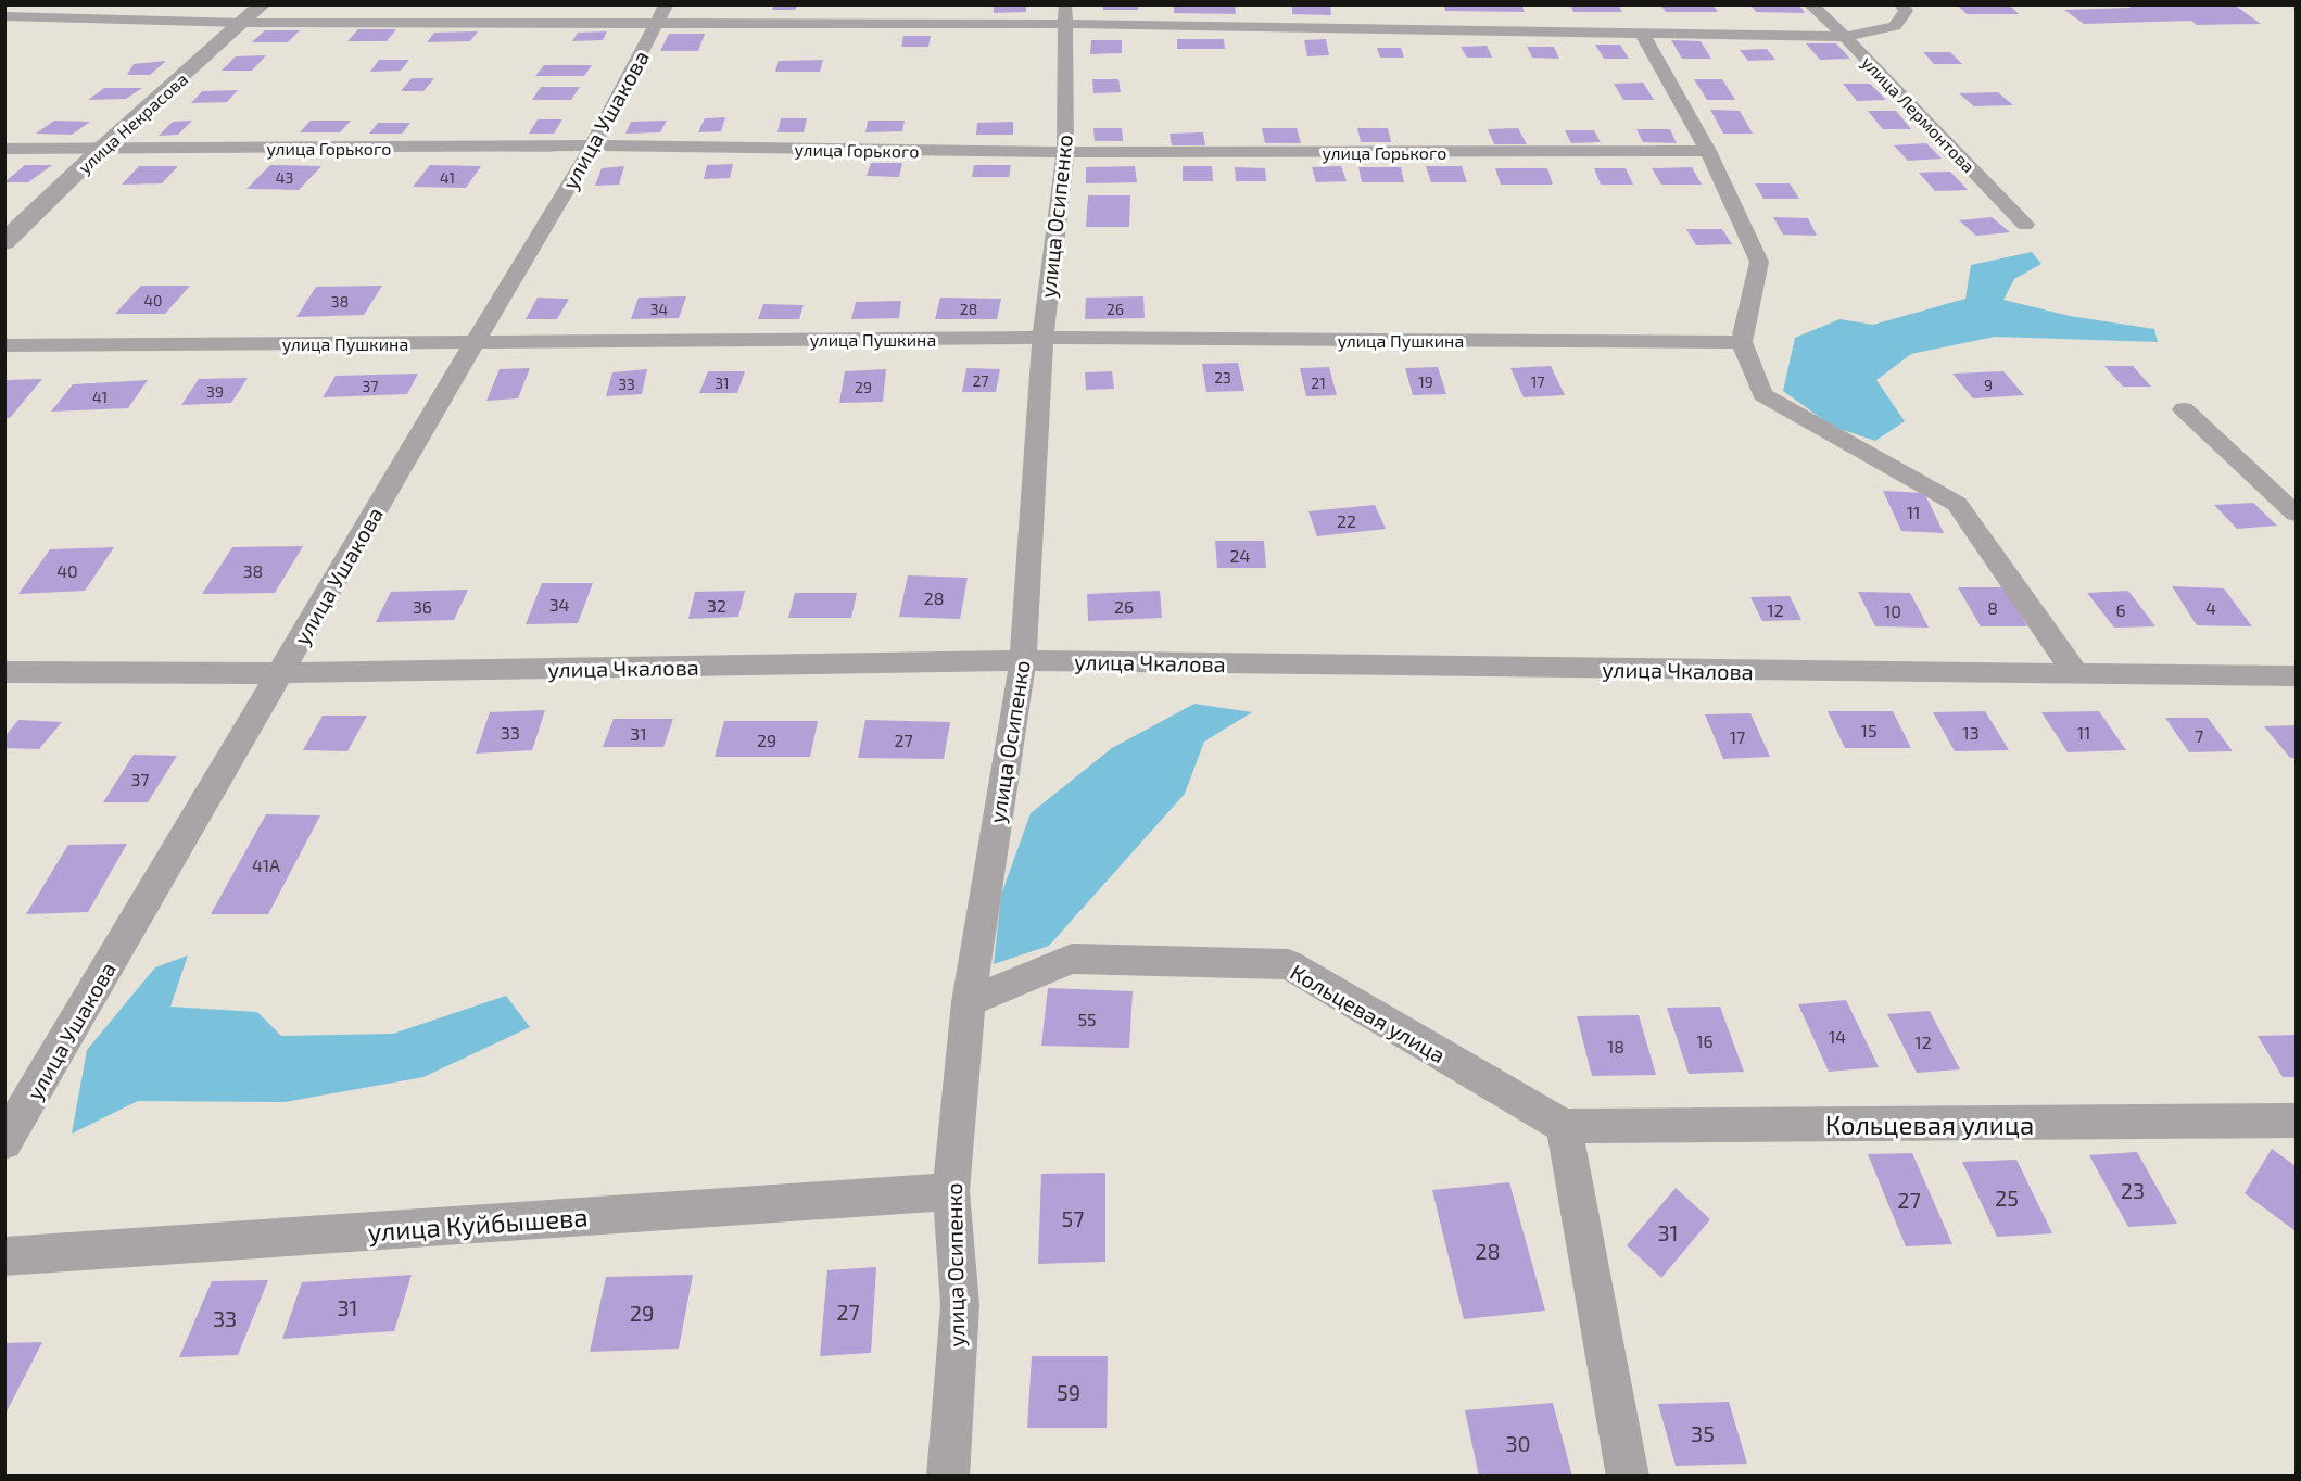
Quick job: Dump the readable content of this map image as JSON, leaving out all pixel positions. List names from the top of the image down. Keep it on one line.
{"streets":{"street":["улица Лермонтова","улица Ушакова","улица Некрасова","улица Горького","улица Осипенко","улица Пушкина","улица Чкалова","Кольцевая улица","улица Куйбышева"]},"crossings":[["улица Ушакова","улица Горького"],["улица Ушакова","улица Пушкина"],["улица Ушакова","улица Чкалова"],["улица Некрасова","улица Горького"],["улица Горького","улица Осипенко"],["улица Осипенко","улица Пушкина"],["улица Осипенко","улица Чкалова"],["улица Осипенко","Кольцевая улица"],["улица Осипенко","улица Куйбышева"]],"house_numbers":["43","41","40","38","34","28","26","23","27","19","17","31","21","33","9","37","29","39","41","11","22","24","40","38","28","34","32","36","26","8","4","12","6","10","15","33","13","11","31","7","17","29","27","37","41А","55","14","16","12","18","23","25","27","57","31","28","31","27","29","33","59","35","30"]}
